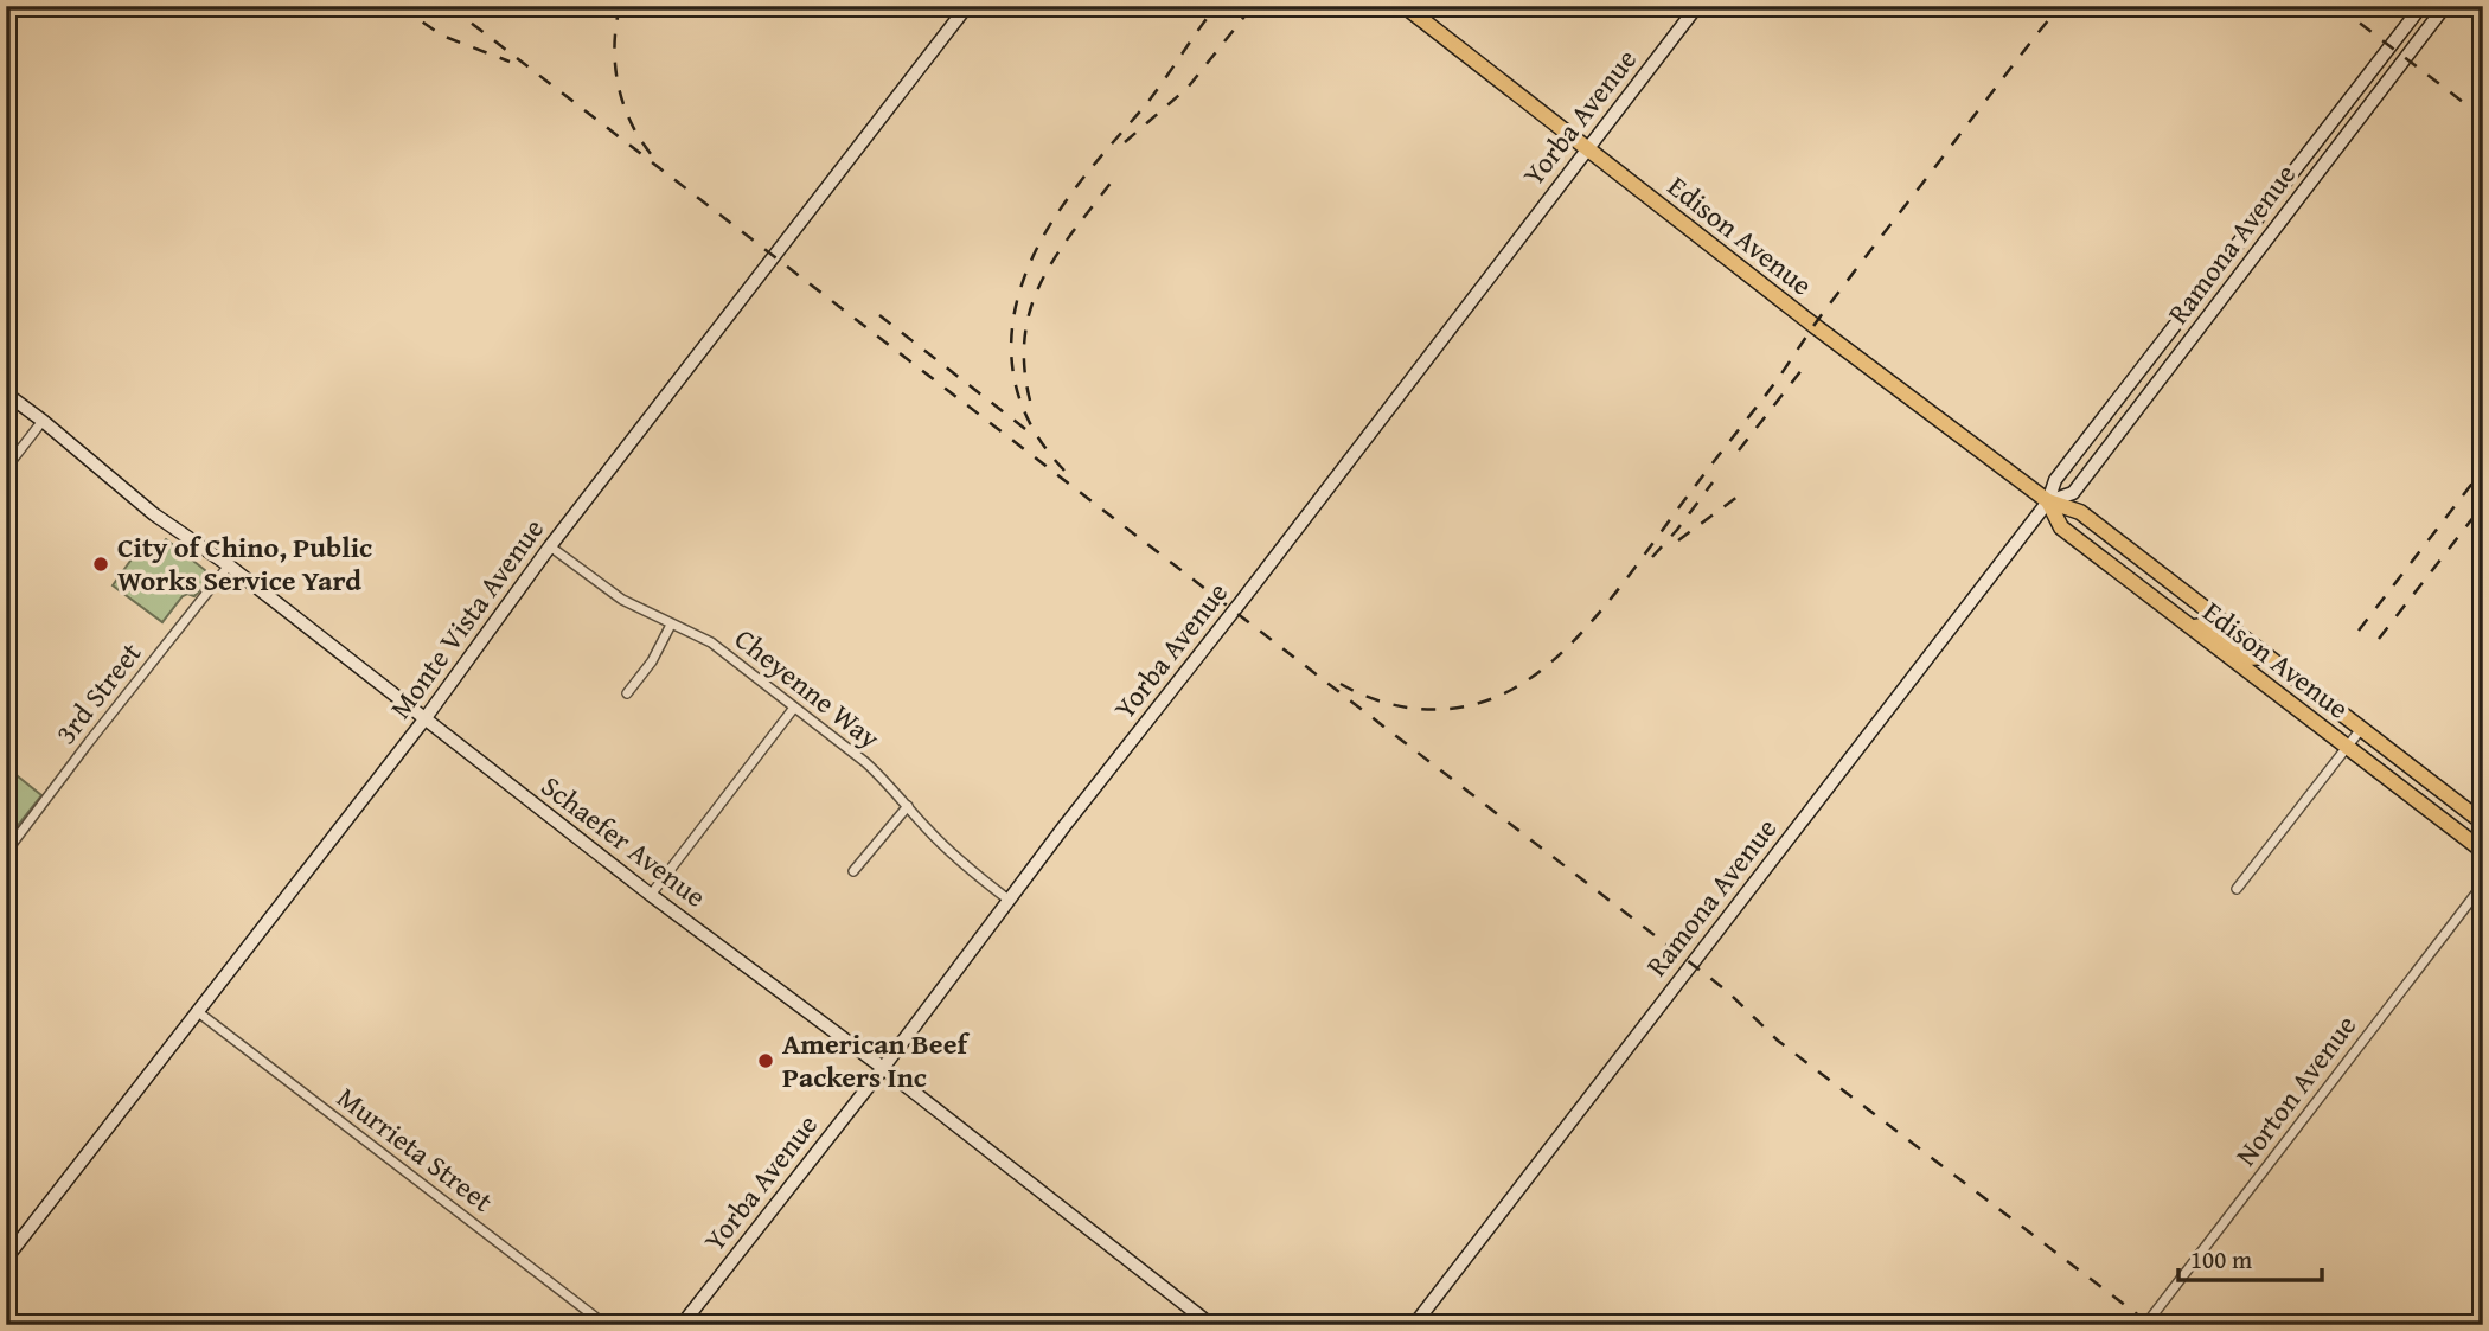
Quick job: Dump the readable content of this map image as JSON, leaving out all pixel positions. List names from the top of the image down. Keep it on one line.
{"streets":{"main road":["Edison Avenue"],"street":["Yorba Avenue","Ramona Avenue","Monte Vista Avenue","Cheyenne Way","3rd Street","Schaefer Avenue","Norton Avenue","Murrieta Street"]},"crossings":[["Yorba Avenue","Edison Avenue"],["Yorba Avenue","Cheyenne Way"],["Yorba Avenue","Schaefer Avenue"],["Edison Avenue","Ramona Avenue"],["Monte Vista Avenue","Cheyenne Way"],["Monte Vista Avenue","Schaefer Avenue"],["Monte Vista Avenue","Murrieta Street"],["3rd Street","Schaefer Avenue"]],"places":["City of Chino, Public Works Service Yard","American Beef Packers Inc"],"scale_bar":"100 m"}
